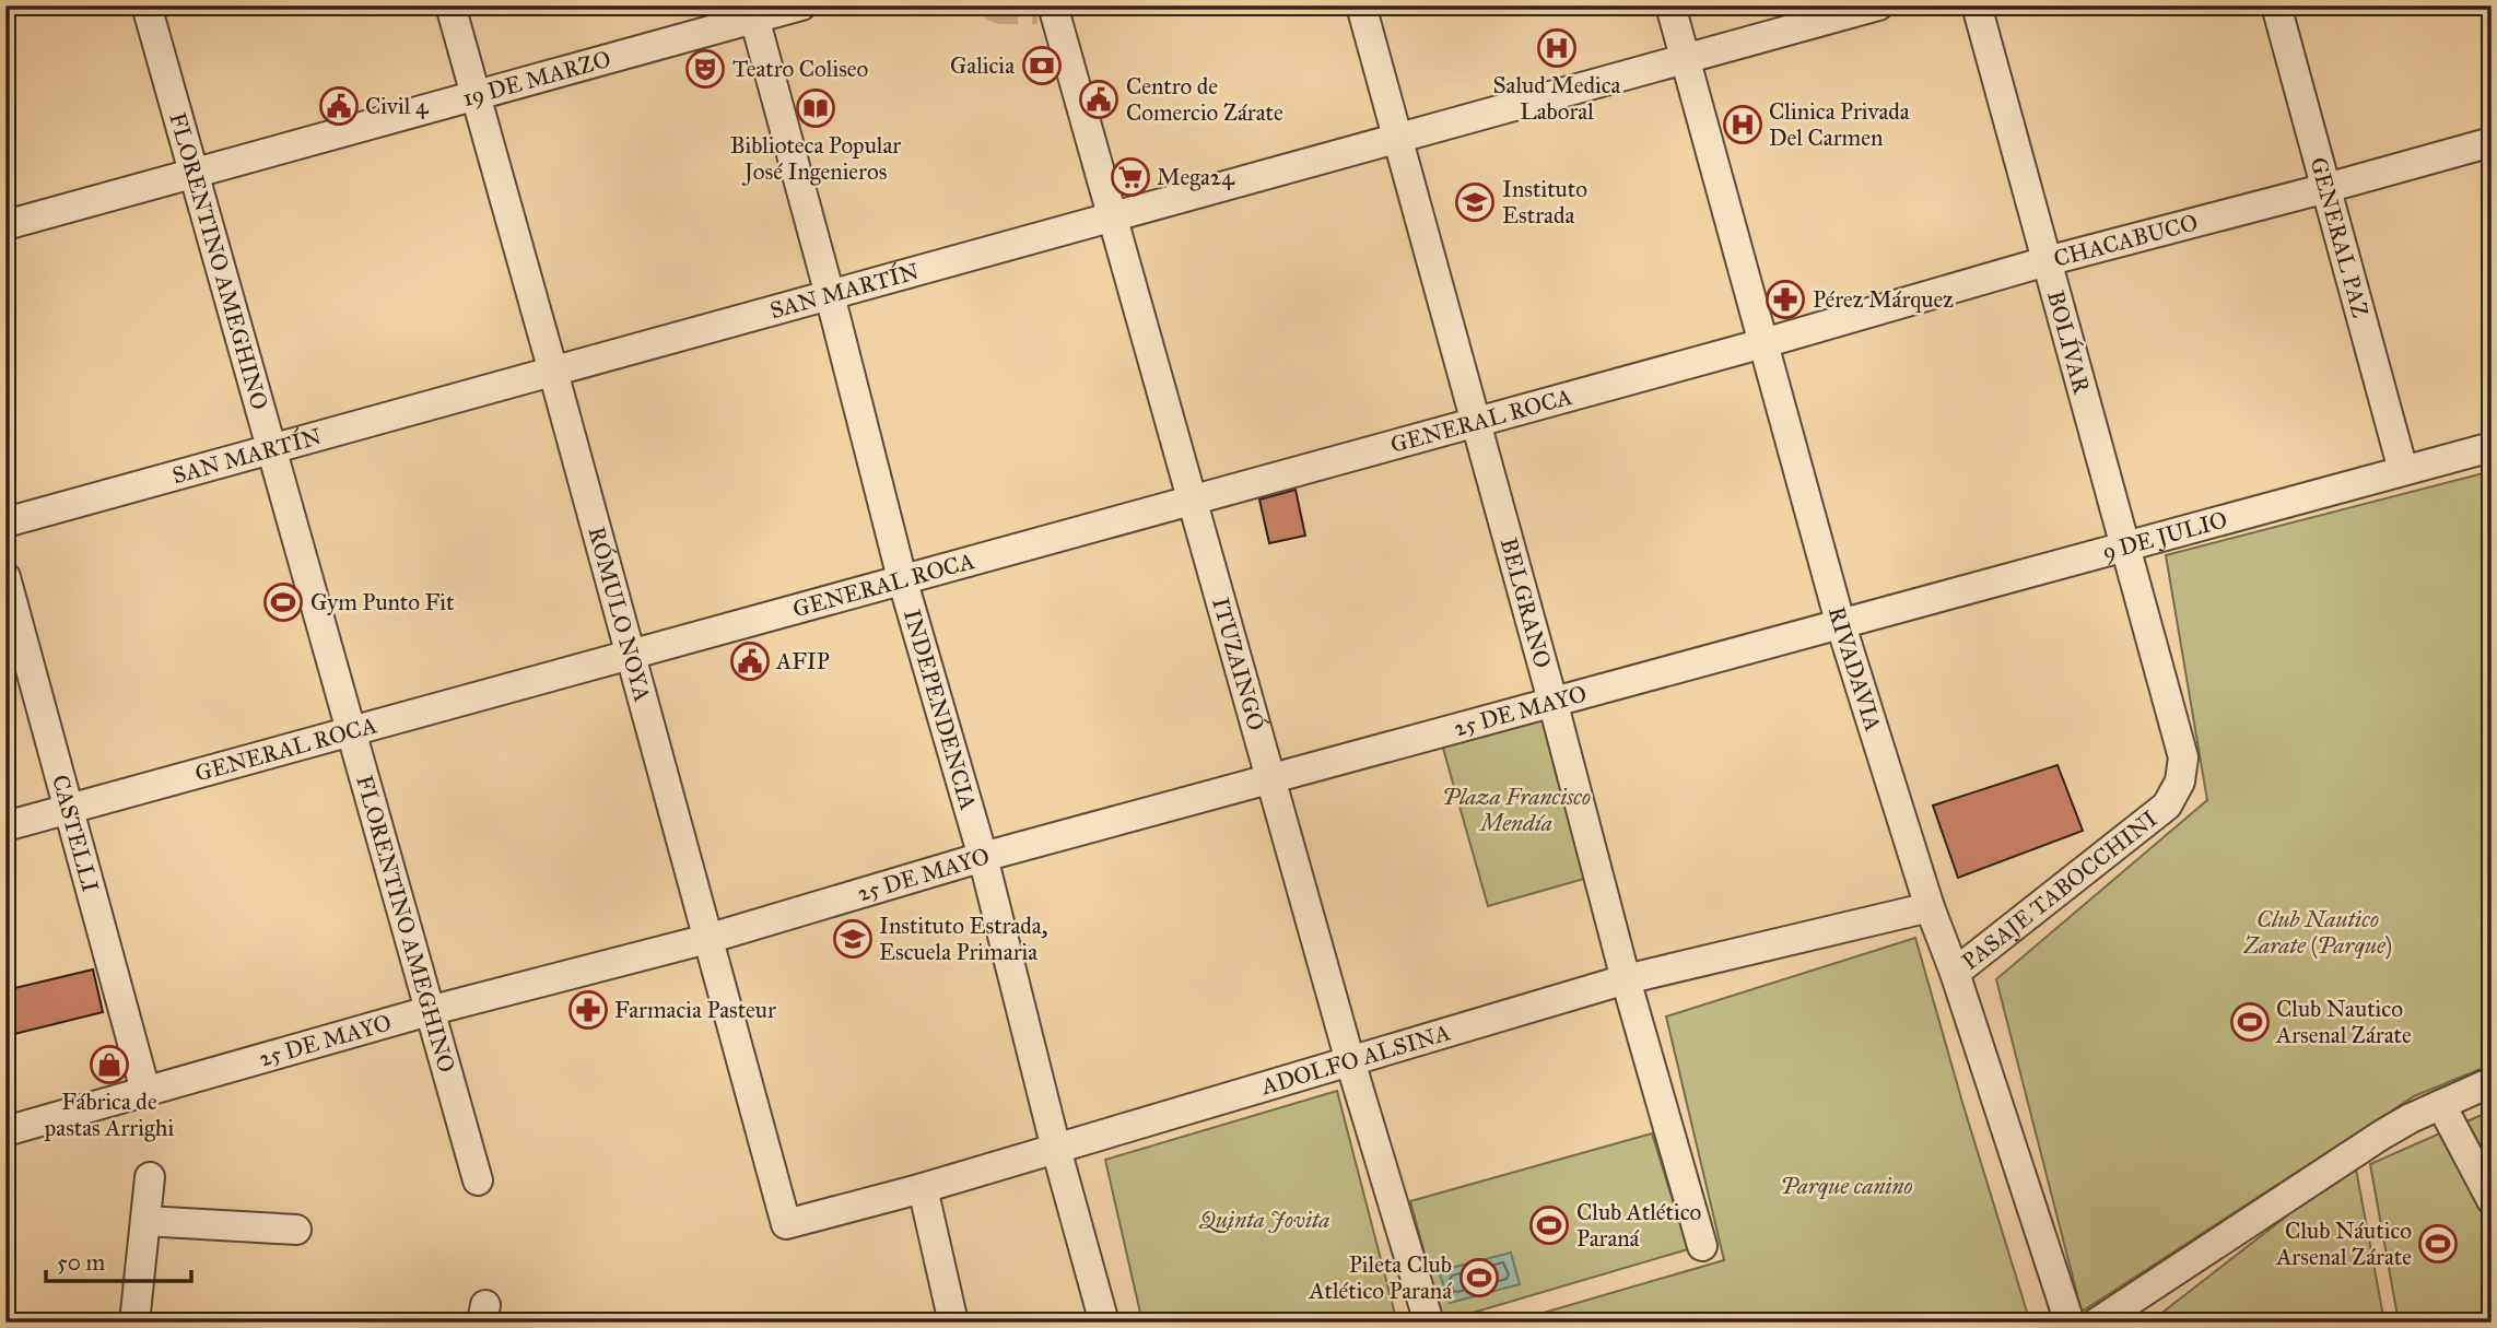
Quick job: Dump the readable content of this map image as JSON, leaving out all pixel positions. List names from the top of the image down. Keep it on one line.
{"streets":{"street":["19 DE MARZO","GENERAL PAZ","CHACABUCO","FLORENTINO AMEGHINO","SAN MARTÍN","BOLÍVAR","GENERAL ROCA","9 DE JULIO","BELGRANO","RÓMULO NOYA","ITUZAINGÓ","RIVADAVIA","INDEPENDENCIA","25 DE MAYO","CASTELLI","PASAJE TABOCCHINI","ADOLFO ALSINA"]},"crossings":[["19 DE MARZO","FLORENTINO AMEGHINO"],["19 DE MARZO","RÓMULO NOYA"],["19 DE MARZO","INDEPENDENCIA"],["GENERAL PAZ","CHACABUCO"],["GENERAL PAZ","9 DE JULIO"],["CHACABUCO","BOLÍVAR"],["CHACABUCO","GENERAL ROCA"],["CHACABUCO","RIVADAVIA"],["FLORENTINO AMEGHINO","SAN MARTÍN"],["FLORENTINO AMEGHINO","GENERAL ROCA"],["FLORENTINO AMEGHINO","25 DE MAYO"],["SAN MARTÍN","BELGRANO"],["SAN MARTÍN","RÓMULO NOYA"],["SAN MARTÍN","ITUZAINGÓ"],["SAN MARTÍN","RIVADAVIA"],["SAN MARTÍN","INDEPENDENCIA"],["BOLÍVAR","9 DE JULIO"],["BOLÍVAR","PASAJE TABOCCHINI"],["GENERAL ROCA","BELGRANO"],["GENERAL ROCA","RÓMULO NOYA"],["GENERAL ROCA","ITUZAINGÓ"],["GENERAL ROCA","RIVADAVIA"],["GENERAL ROCA","INDEPENDENCIA"],["GENERAL ROCA","CASTELLI"],["9 DE JULIO","RIVADAVIA"],["9 DE JULIO","25 DE MAYO"],["9 DE JULIO","PASAJE TABOCCHINI"],["BELGRANO","25 DE MAYO"],["BELGRANO","ADOLFO ALSINA"],["RÓMULO NOYA","25 DE MAYO"],["RÓMULO NOYA","ADOLFO ALSINA"],["ITUZAINGÓ","25 DE MAYO"],["ITUZAINGÓ","ADOLFO ALSINA"],["RIVADAVIA","25 DE MAYO"],["RIVADAVIA","PASAJE TABOCCHINI"],["RIVADAVIA","ADOLFO ALSINA"],["INDEPENDENCIA","25 DE MAYO"],["INDEPENDENCIA","ADOLFO ALSINA"],["25 DE MAYO","CASTELLI"]],"parks":["Plaza Francisco Mendía","Club Nautico Zarate (Parque)","Parque canino","Quinta Jovita"],"places":{"hospital":["Salud Medica Laboral","Clinica Privada Del Carmen"],"bank":["Galicia"],"theatre":["Teatro Coliseo"],"public building":["Centro de Comercio Zárate","Civil 4","AFIP"],"library":["Biblioteca Popular José Ingenieros"],"supermarket":["Mega24"],"school or university":["Instituto Estrada","Instituto Estrada, Escuela Primaria"],"pharmacy":["Pérez Márquez","Farmacia Pasteur"],"sports":["Gym Punto Fit","Club Nautico Arsenal Zárate","Club Atlético Paraná","Club Náutico Arsenal Zárate","Pileta Club Atlético Paraná"],"shop":["Fábrica de pastas Arrighi"]},"scale_bar":"50 m"}
